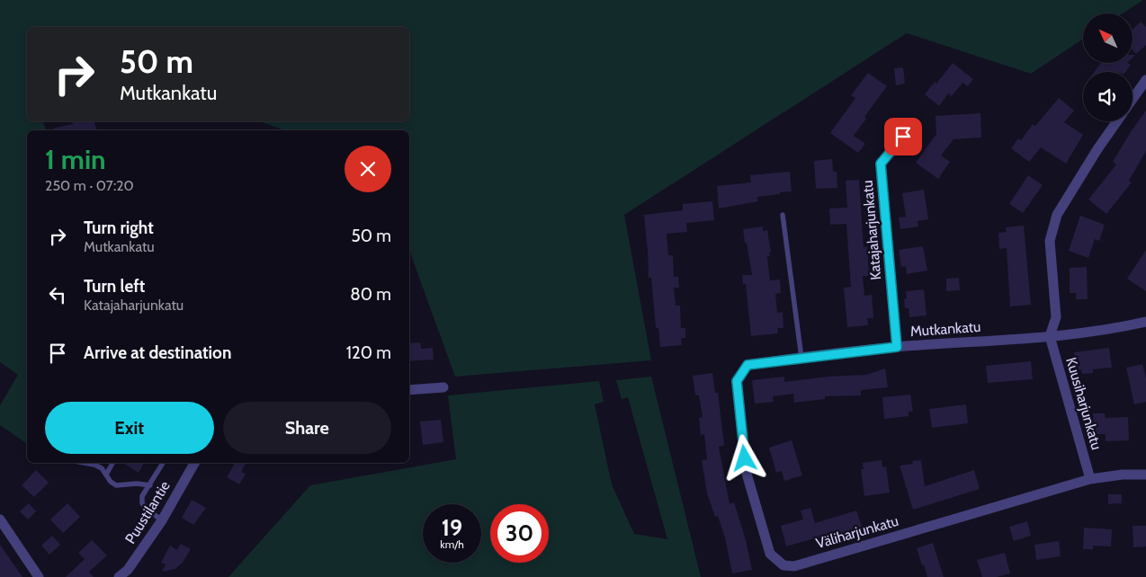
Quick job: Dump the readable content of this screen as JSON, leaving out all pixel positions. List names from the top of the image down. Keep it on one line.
{"streets":{"street":["Katajaharjunkatu","Mutkankatu","Kuusiharjunkatu","Puustilantie","Väliharjunkatu"]},"crossings":[["Katajaharjunkatu","Mutkankatu"],["Mutkankatu","Kuusiharjunkatu"],["Mutkankatu","Väliharjunkatu"],["Kuusiharjunkatu","Väliharjunkatu"]],"north":"top left","page":{"turn":["50 m","Mutkankatu"],"heading":["1 min","250 m · 07:20"],"list":[{"name":"Turn right","note":"Mutkankatu","value":"50 m"},{"name":"Turn left","note":"Katajaharjunkatu","value":"80 m"},{"name":"Arrive at destination","value":"120 m"}],"buttons":["Exit","Share"],"speed":"19 km/h","limit":"30"}}
